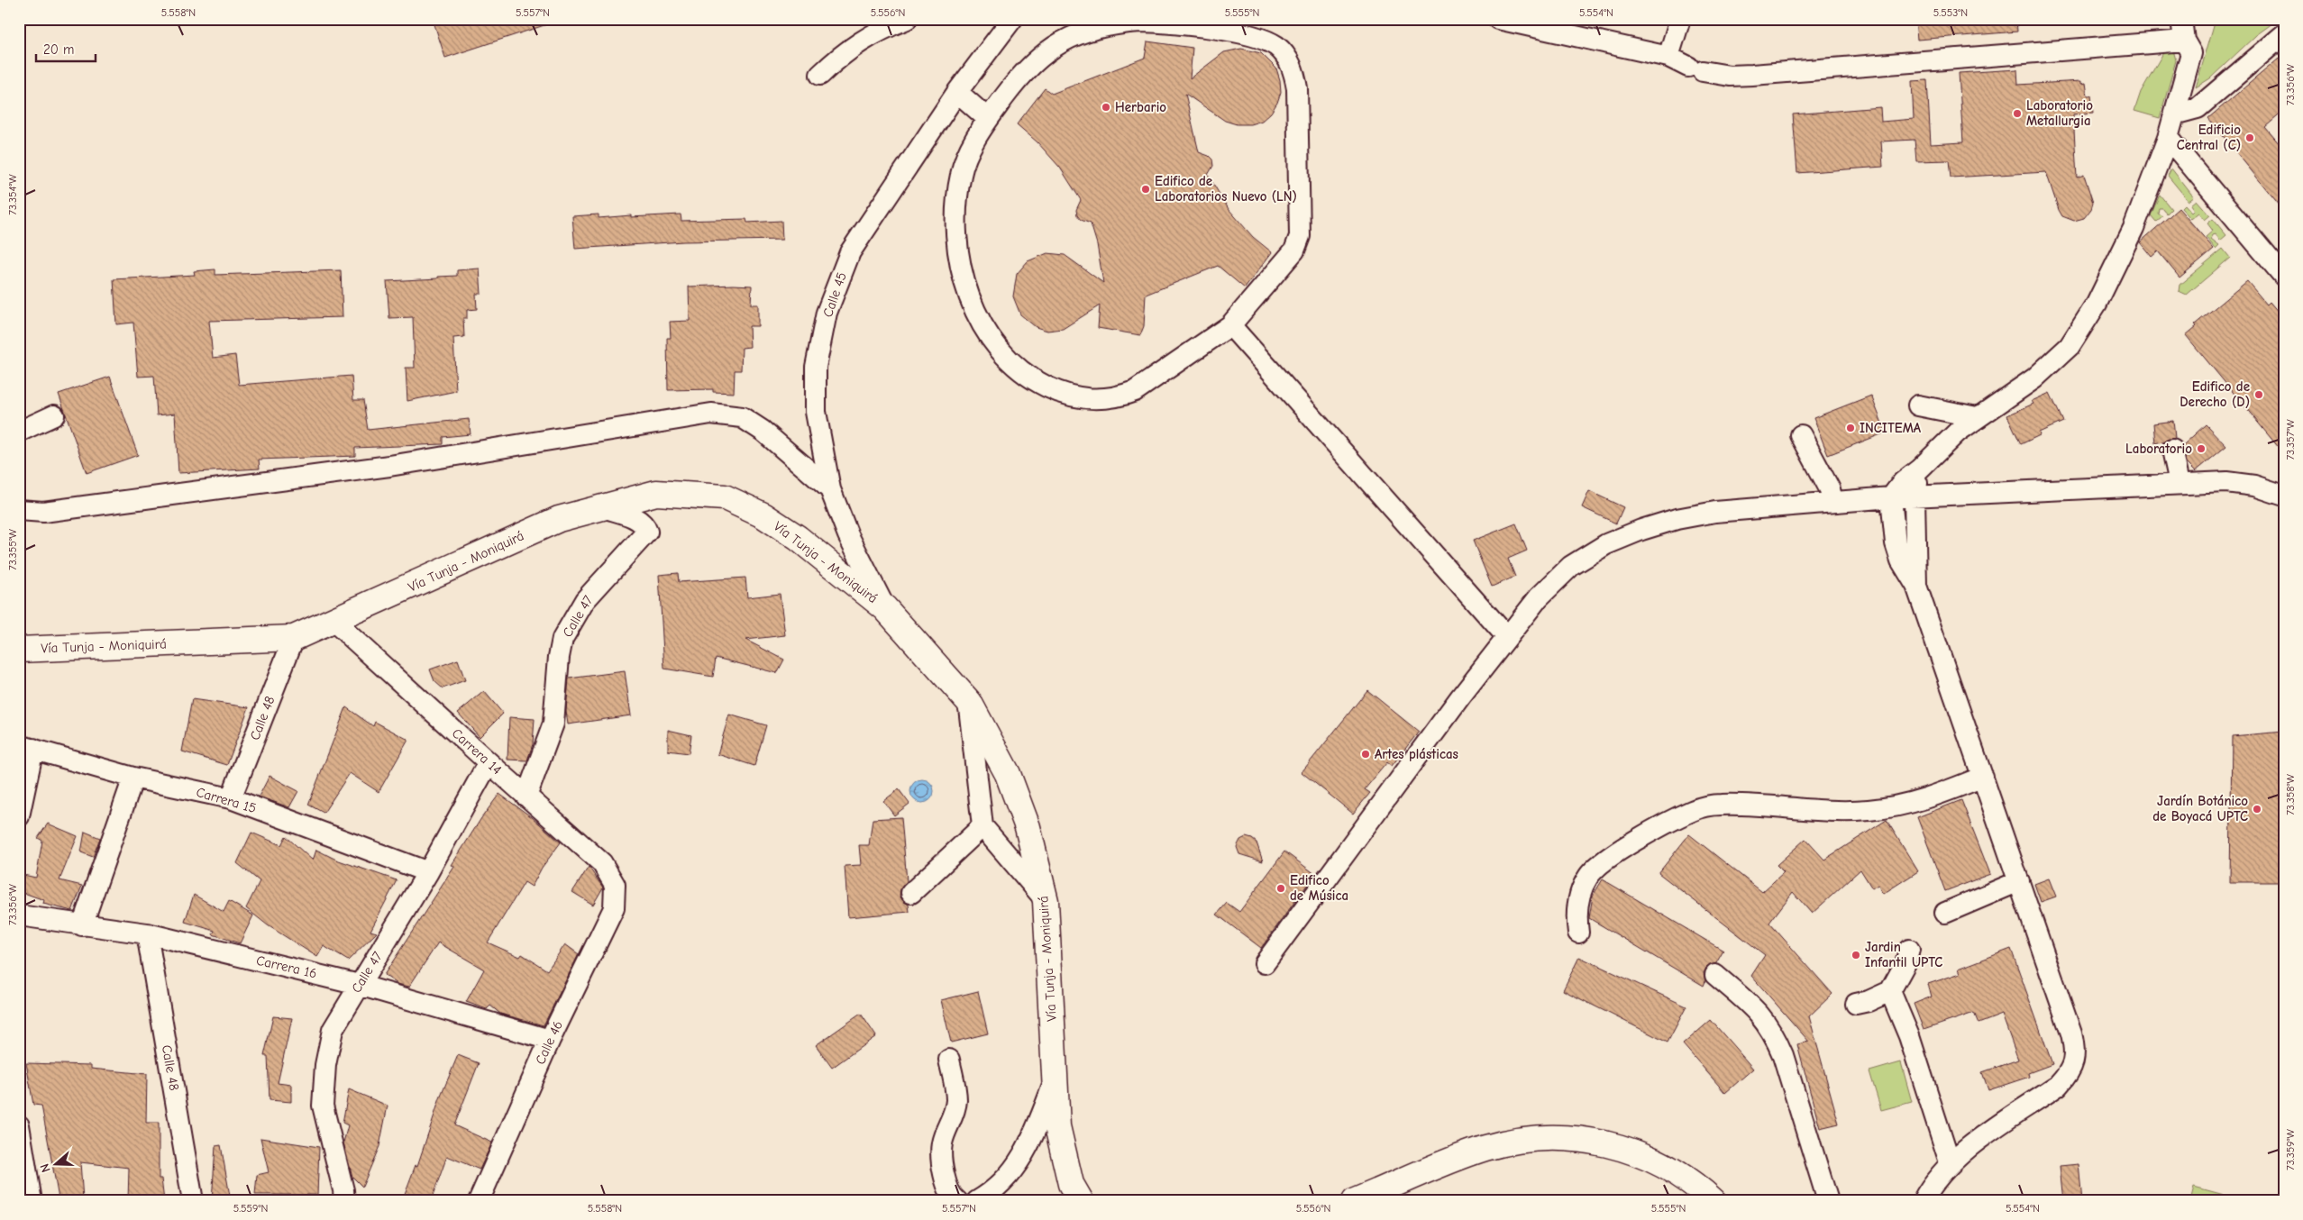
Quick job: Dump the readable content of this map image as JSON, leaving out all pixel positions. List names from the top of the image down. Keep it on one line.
{"streets":{"main road":["Vía Tunja - Moniquirá"],"street":["Calle 45","Calle 47","Calle 48","Carrera 14","Carrera 15","Carrera 16","Calle 46"]},"crossings":[["Calle 45","Vía Tunja - Moniquirá"],["Vía Tunja - Moniquirá","Calle 47"],["Vía Tunja - Moniquirá","Calle 48"],["Vía Tunja - Moniquirá","Carrera 14"],["Calle 47","Carrera 14"],["Calle 47","Carrera 15"],["Calle 47","Carrera 16"],["Calle 48","Carrera 15"],["Calle 48","Carrera 16"],["Carrera 14","Calle 46"],["Carrera 16","Calle 46"]],"places":["Herbario","Laboratorio Metallurgia","Edificio Central (C)","Edifico de Laboratorios Nuevo (LN)","Edifico de Derecho (D)","INCITEMA","Laboratorio","Artes plásticas","Jardín Botánico de Boyacá UPTC","Edifico de Música","Jardin Infantil UPTC"],"scale_bar":"20 m","north":"left","coordinates":["5.558°N","5.557°N","5.556°N","5.555°N","5.554°N","5.553°N","73.356°W","73.354°W","73.357°W","73.355°W","73.358°W","73.359°W","5.559°N"]}
